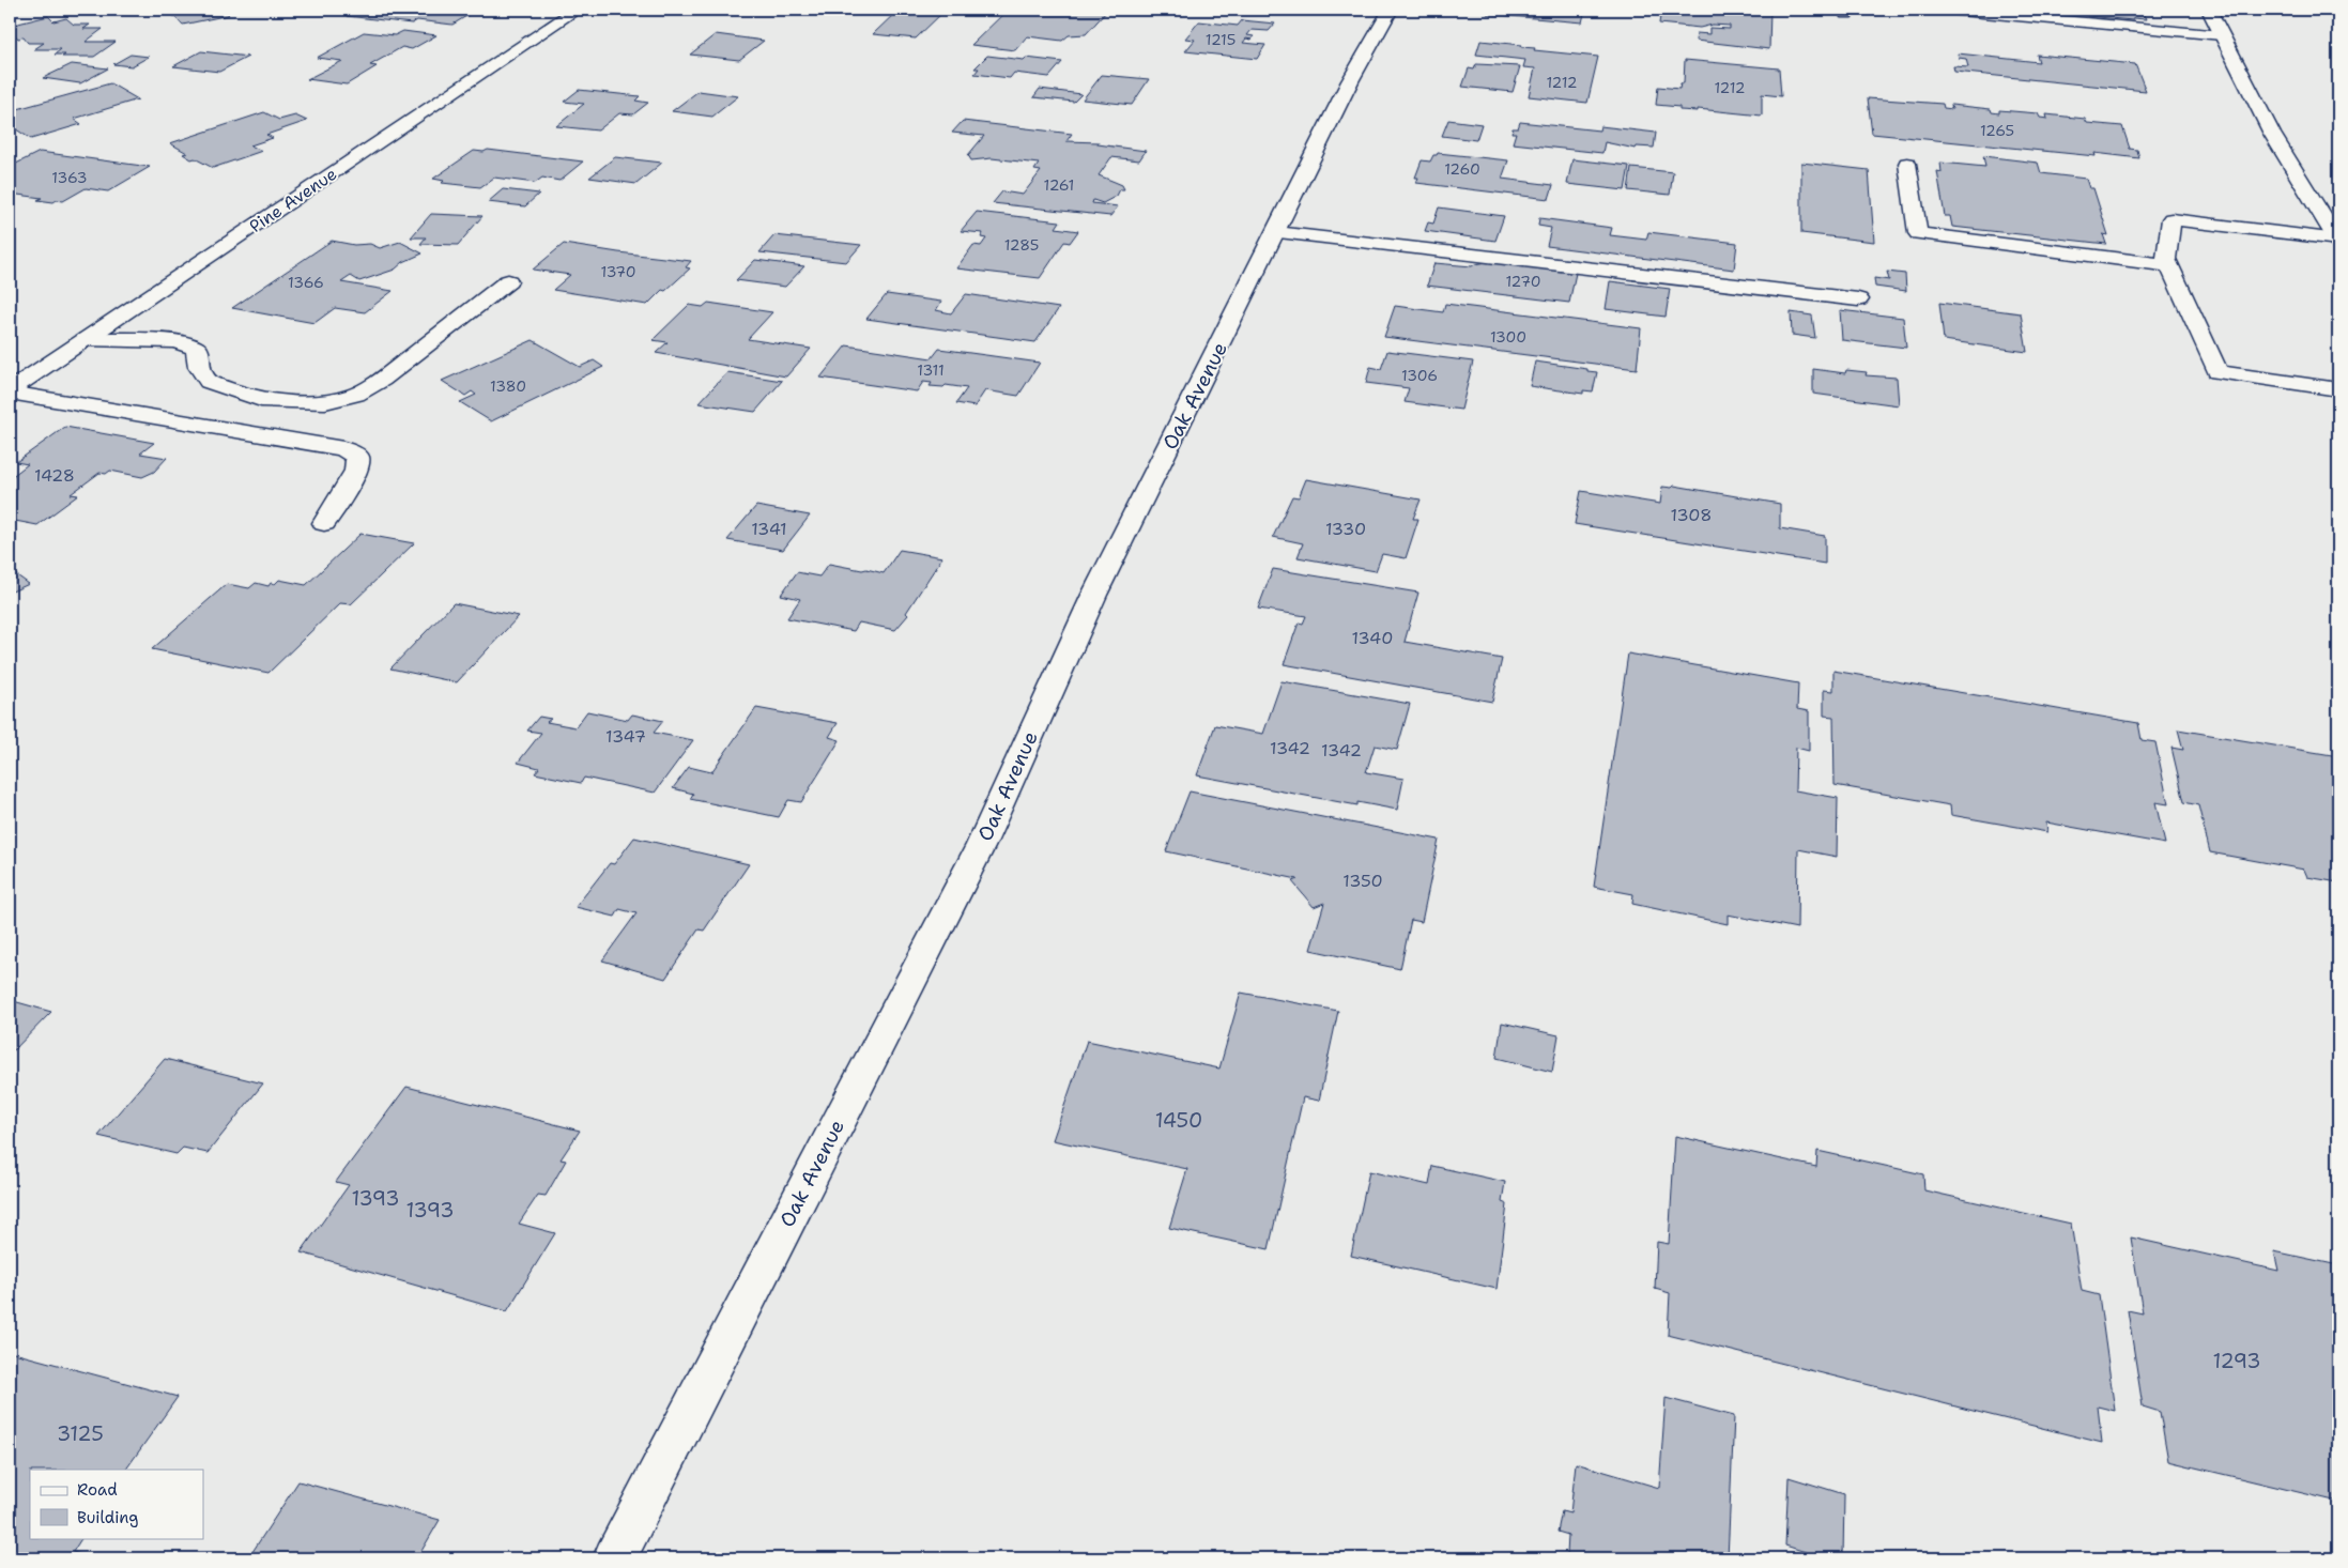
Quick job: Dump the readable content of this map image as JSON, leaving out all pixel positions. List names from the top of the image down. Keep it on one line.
{"streets":{"street":["Pine Avenue","Oak Avenue"]},"house_numbers":["1215","1212","1212","1265","1260","1363","1261","1285","1370","1270","1366","1300","1311","1306","1380","1428","1308","1341","1330","1340","1347","1342","1342","1350","1450","1393","1393","1293","3125"],"legend":["Road","Building"]}
